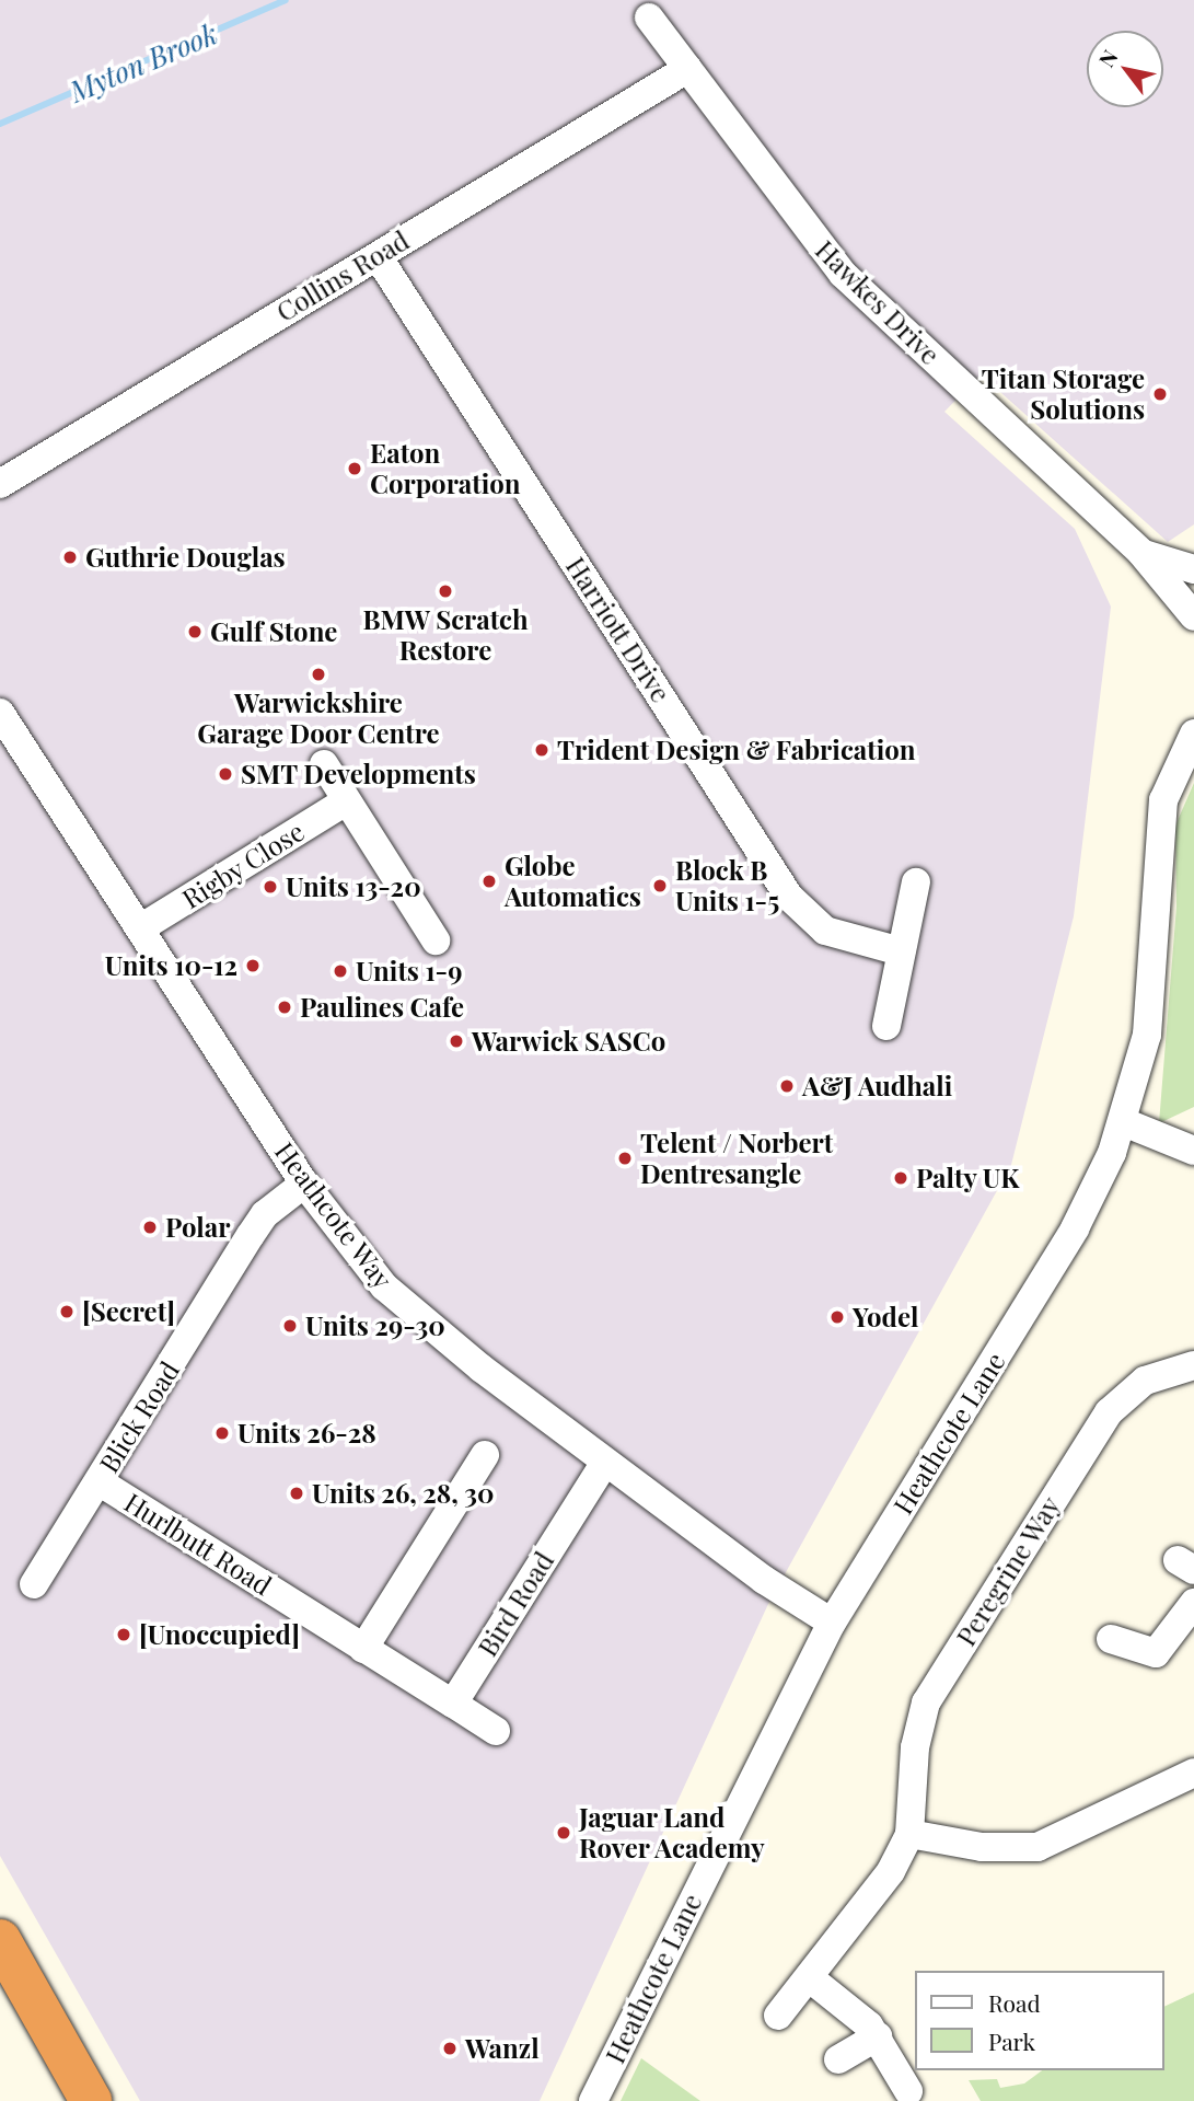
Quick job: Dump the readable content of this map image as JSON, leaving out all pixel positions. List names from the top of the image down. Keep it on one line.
{"streets":{"street":["Collins Road","Hawkes Drive","Harriott Drive","Rigby Close","Heathcote Way","Blick Road","Heathcote Lane","Hurlbutt Road","Peregrine Way","Bird Road"]},"crossings":[["Collins Road","Hawkes Drive"],["Collins Road","Harriott Drive"],["Rigby Close","Heathcote Way"],["Heathcote Way","Blick Road"],["Heathcote Way","Heathcote Lane"],["Heathcote Way","Bird Road"],["Blick Road","Hurlbutt Road"],["Hurlbutt Road","Bird Road"]],"water":["Myton Brook"],"places":["Titan Storage Solutions","Eaton Corporation","Guthrie Douglas","BMW Scratch Restore","Gulf Stone","Warwickshire Garage Door Centre","Trident Design & Fabrication","SMT Developments","Globe Automatics","Block B Units 1-5","Units 13-20","Units 10-12","Units 1-9","Paulines Cafe","Warwick SASCo","A&J Audhali","Telent / Norbert Dentresangle","Palty UK","Polar","[Secret]","Yodel","Units 29-30","Units 26-28","Units 26, 28, 30","[Unoccupied]","Jaguar Land Rover Academy","Wanzl"],"legend":["Road","Park"],"north":"top left"}
